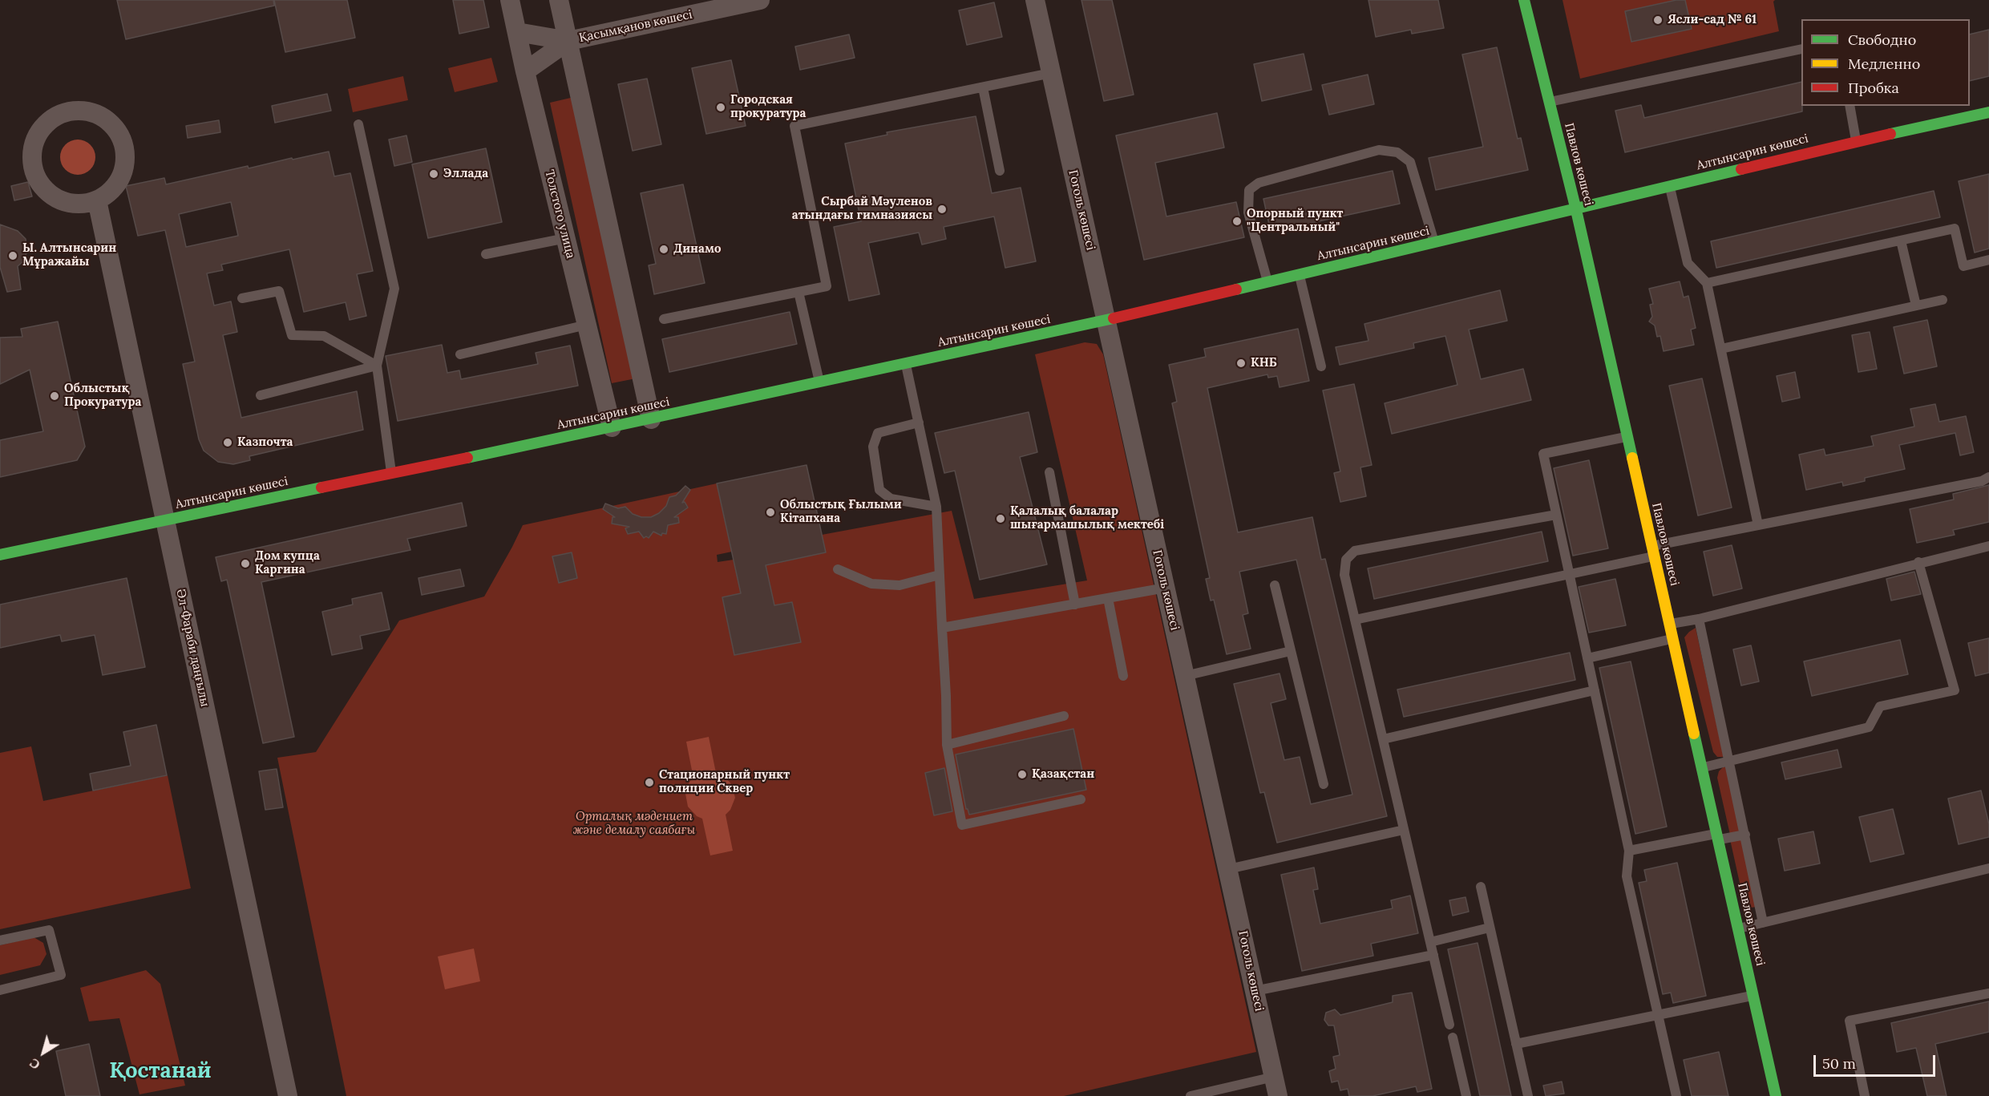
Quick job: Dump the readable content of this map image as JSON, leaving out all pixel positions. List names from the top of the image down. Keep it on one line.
{"streets":{"street":["Қасымқанов көшесі","Алтынсарин көшесі","Павлов көшесі","Гоголь көшесі","Толстого улица","Әл-Фараби даңғылы"]},"crossings":[["Қасымқанов көшесі","Толстого улица"],["Алтынсарин көшесі","Павлов көшесі"],["Алтынсарин көшесі","Гоголь көшесі"],["Алтынсарин көшесі","Толстого улица"],["Алтынсарин көшесі","Әл-Фараби даңғылы"]],"districts":["Қостанай"],"parks":["Орталық мәдениет және демалу саябағы"],"places":["Ясли-сад № 61","Городская прокуратура","Эллада","Сырбай Мәуленов атындағы гимназиясы","Опорный пункт \"Центральный\"","Динамо","Ы. Алтынсарин Мұражайы","КНБ","Облыстық Прокуратура","Казпочта","Облыстық Ғылыми Кітапхана","Қалалық балалар шығармашылық мектебі","Дом купца Каргина","Қазақстан","Стационарный пункт полиции Сквер"],"legend":["Свободно","Медленно","Пробка"],"scale_bar":"50 m","north":"bottom left"}
